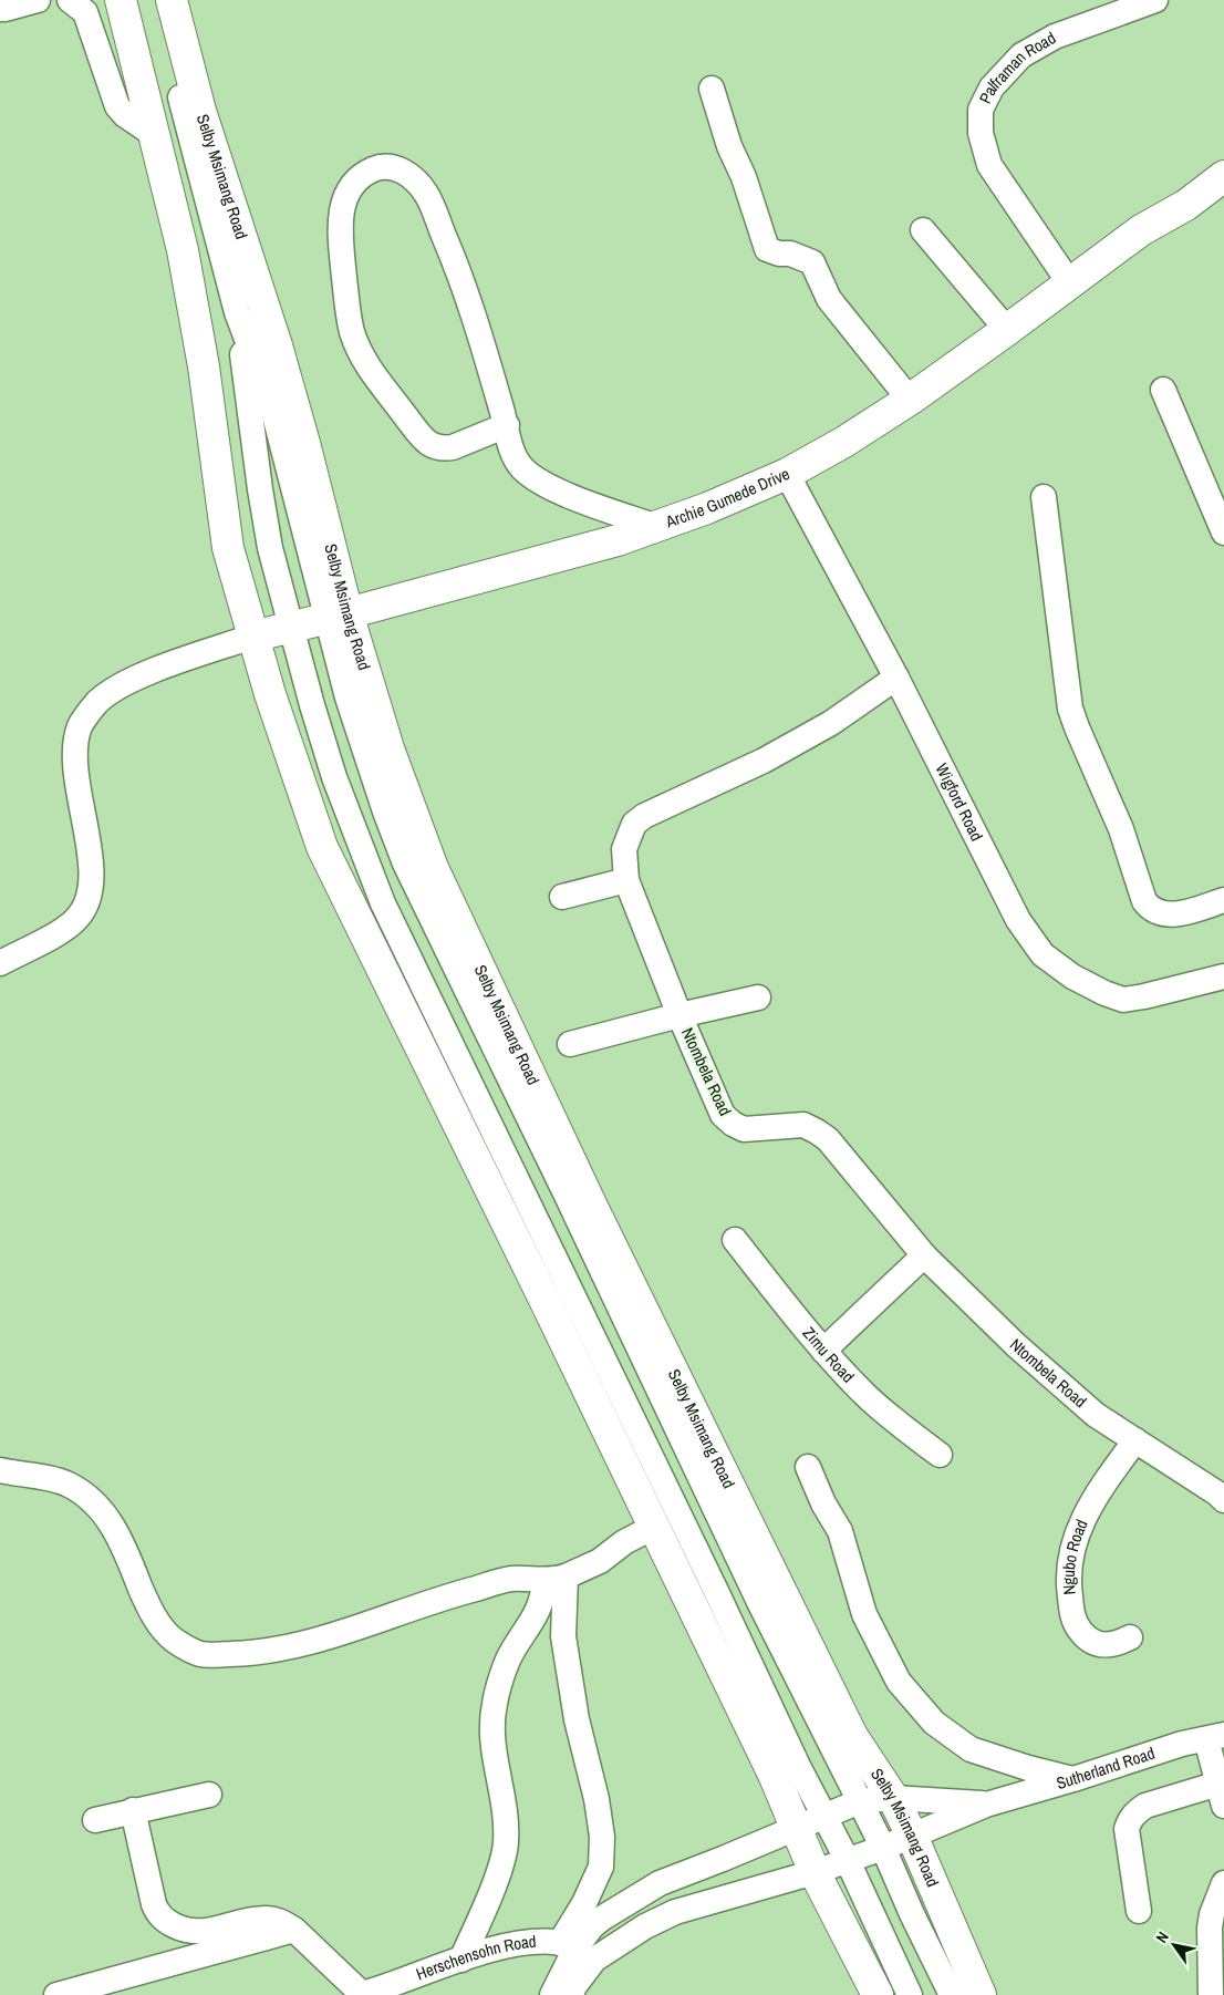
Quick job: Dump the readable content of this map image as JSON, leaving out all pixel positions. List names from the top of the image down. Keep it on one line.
{"streets":{"main road":["Selby Msimang Road","Archie Gumede Drive"],"street":["Palframan Road","Wigford Road","Ntombela Road","Zimu Road","Ngubo Road","Sutherland Road","Herschensohn Road"]},"crossings":[["Palframan Road","Archie Gumede Drive"],["Selby Msimang Road","Archie Gumede Drive"],["Archie Gumede Drive","Wigford Road"],["Wigford Road","Ntombela Road"],["Ntombela Road","Ngubo Road"]],"north":"top left"}
